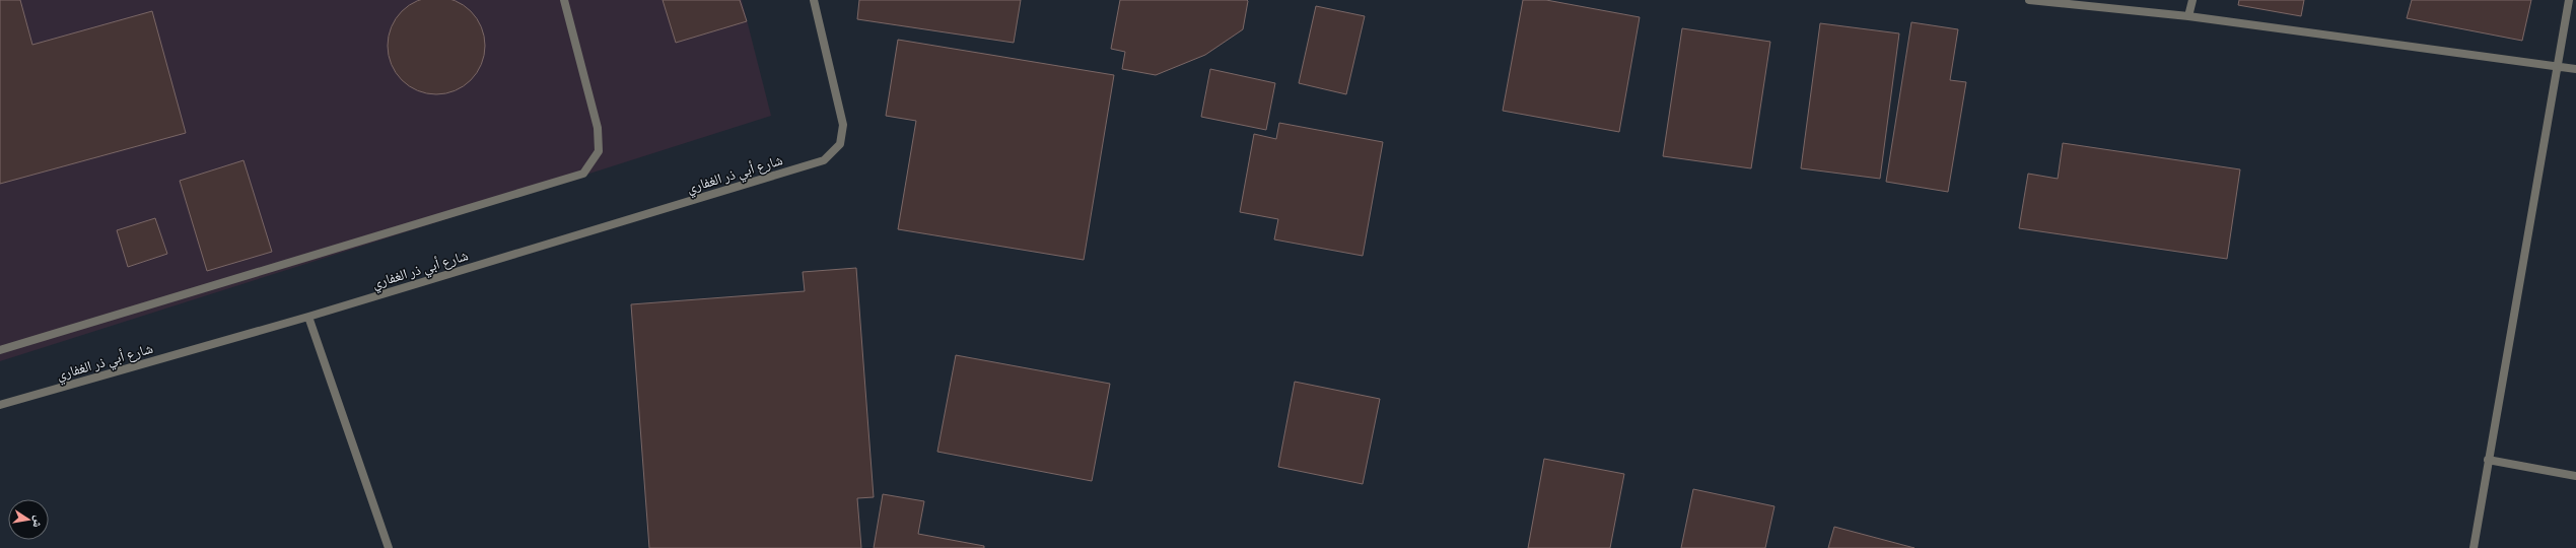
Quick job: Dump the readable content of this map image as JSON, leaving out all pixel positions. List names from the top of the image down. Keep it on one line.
{"streets":{"street":["شارع أبي ذر الغفاري"]},"north":"right"}
